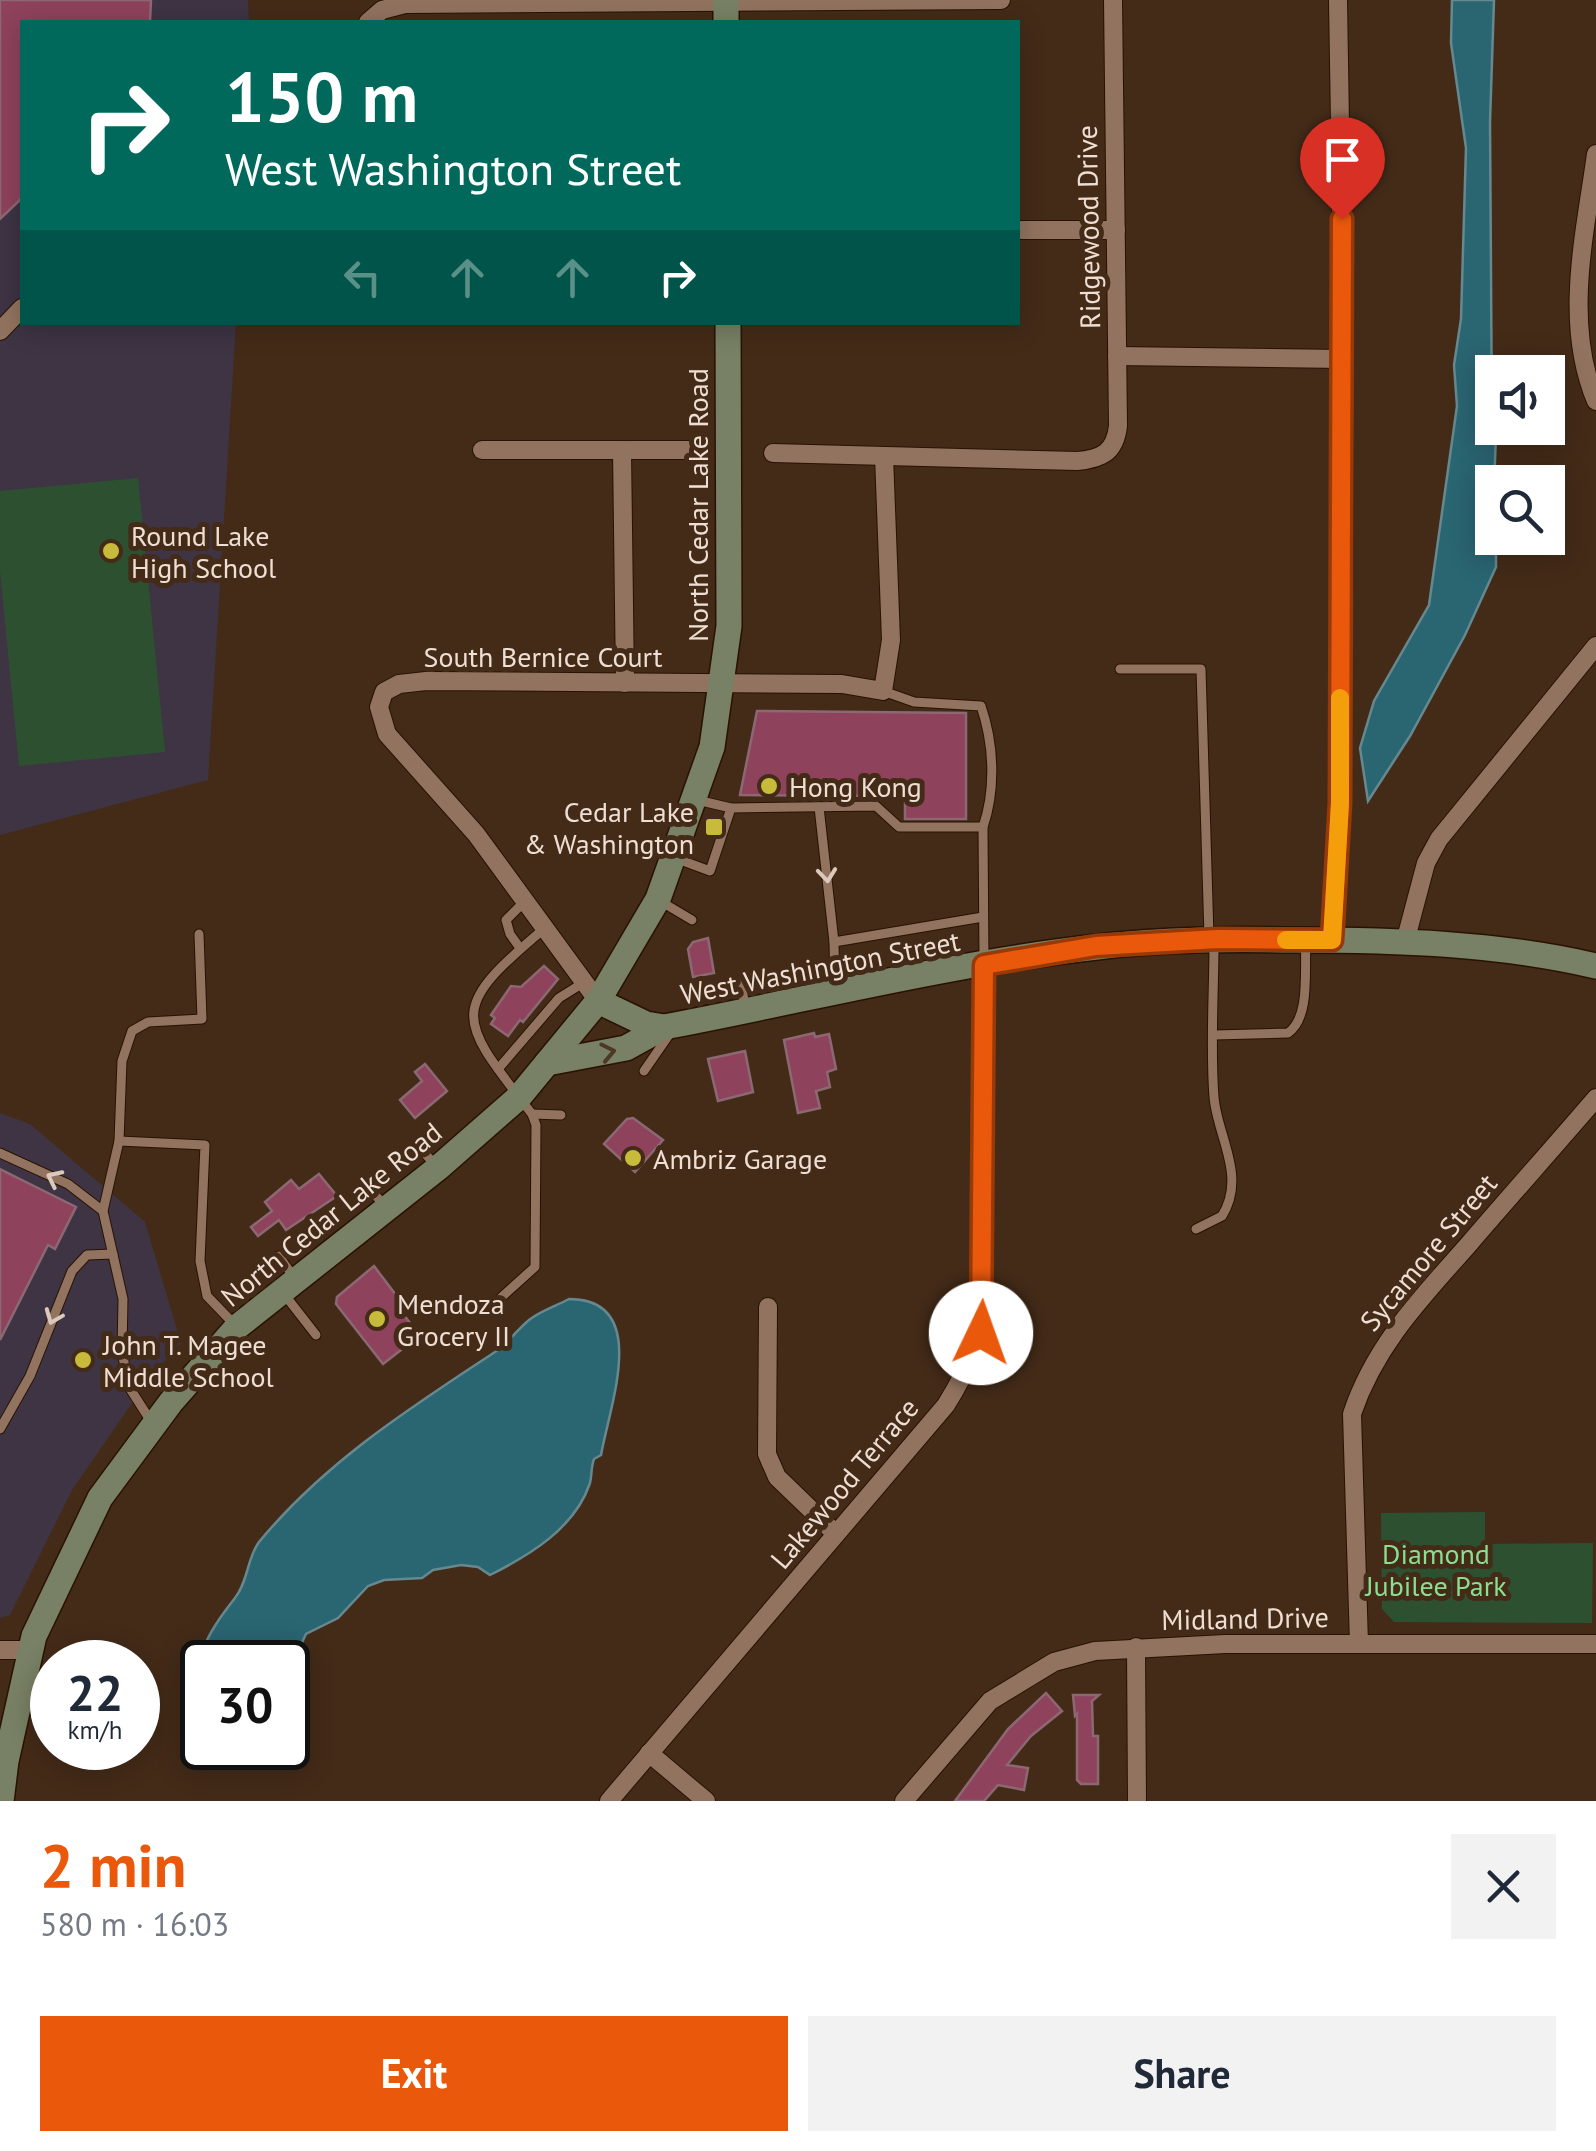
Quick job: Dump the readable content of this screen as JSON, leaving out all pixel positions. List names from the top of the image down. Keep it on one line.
{"streets":{"main road":["North Cedar Lake Road","West Washington Street"],"street":["Ridgewood Drive","South Bernice Court","Sycamore Street","Lakewood Terrace","Midland Drive"]},"crossings":[["North Cedar Lake Road","South Bernice Court"],["North Cedar Lake Road","West Washington Street"],["West Washington Street","Lakewood Terrace"],["Sycamore Street","Midland Drive"]],"parks":["Diamond Jubilee Park"],"places":{"other":["Round Lake High School","Hong Kong","Ambriz Garage","Mendoza Grocery II","John T. Magee Middle School"],"transit":["Cedar Lake & Washington"]},"page":{"turn":["150 m","West Washington Street"],"speed":"22 km/h","limit":"30","heading":["2 min","580 m · 16:03"],"buttons":["Exit","Share"]}}
